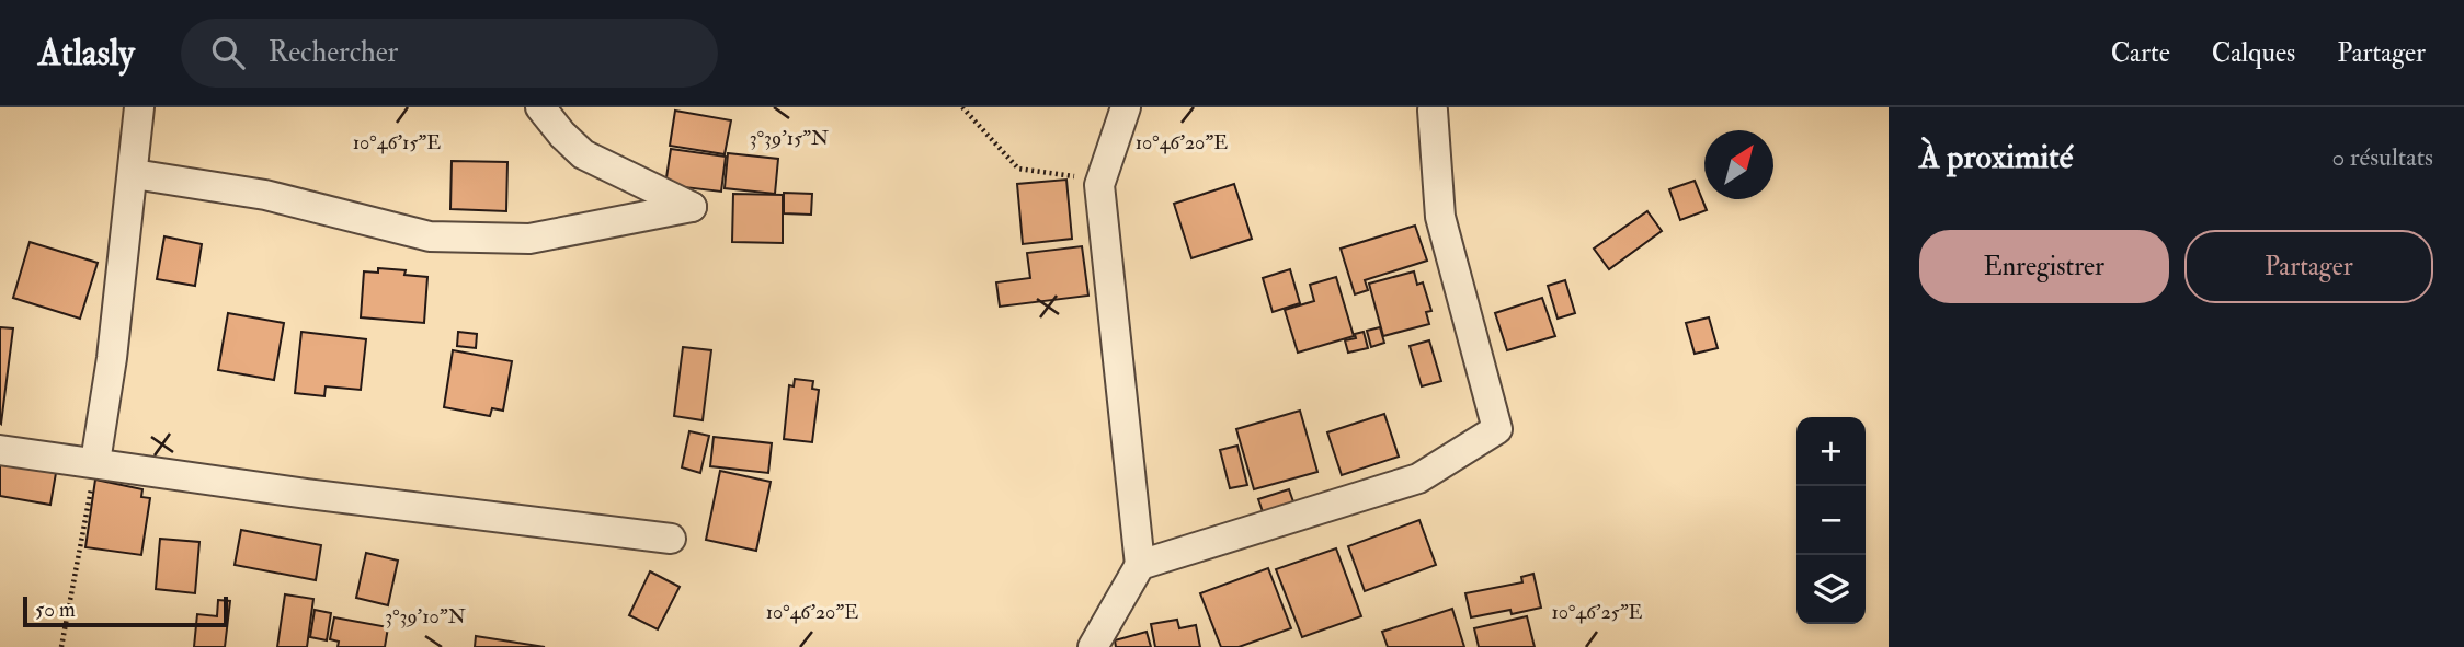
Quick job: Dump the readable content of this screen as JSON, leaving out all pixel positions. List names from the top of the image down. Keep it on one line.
{"scale_bar":"50 m","north":"top right","page":{"header":"Atlasly","search":"Rechercher","nav":["Carte","Calques","Partager"],"heading":["À proximité","0 résultats"],"buttons":["Enregistrer","Partager"],"map_buttons":["+","−"],"scale":"50 m"},"coordinates":["3°39'15\"N","10°46'15\"E","10°46'20\"E","10°46'25\"E","3°39'10\"N"]}
